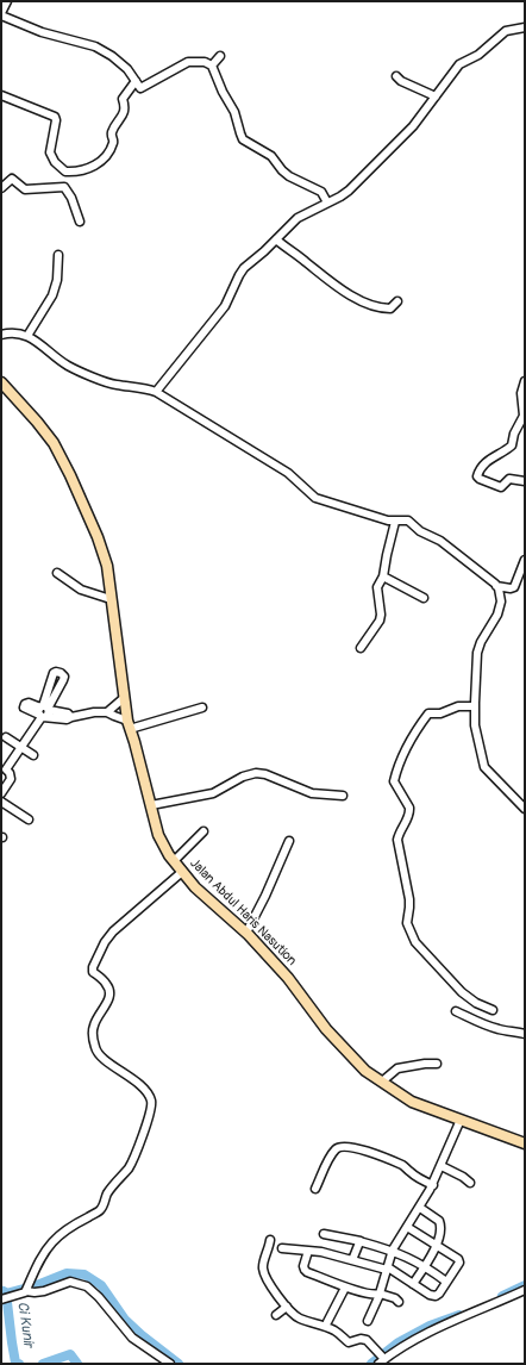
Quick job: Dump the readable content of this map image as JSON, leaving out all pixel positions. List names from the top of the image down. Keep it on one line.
{"streets":{"main road":["Jalan Abdul Haris Nasution"]},"water":["Ci Kunir"]}
